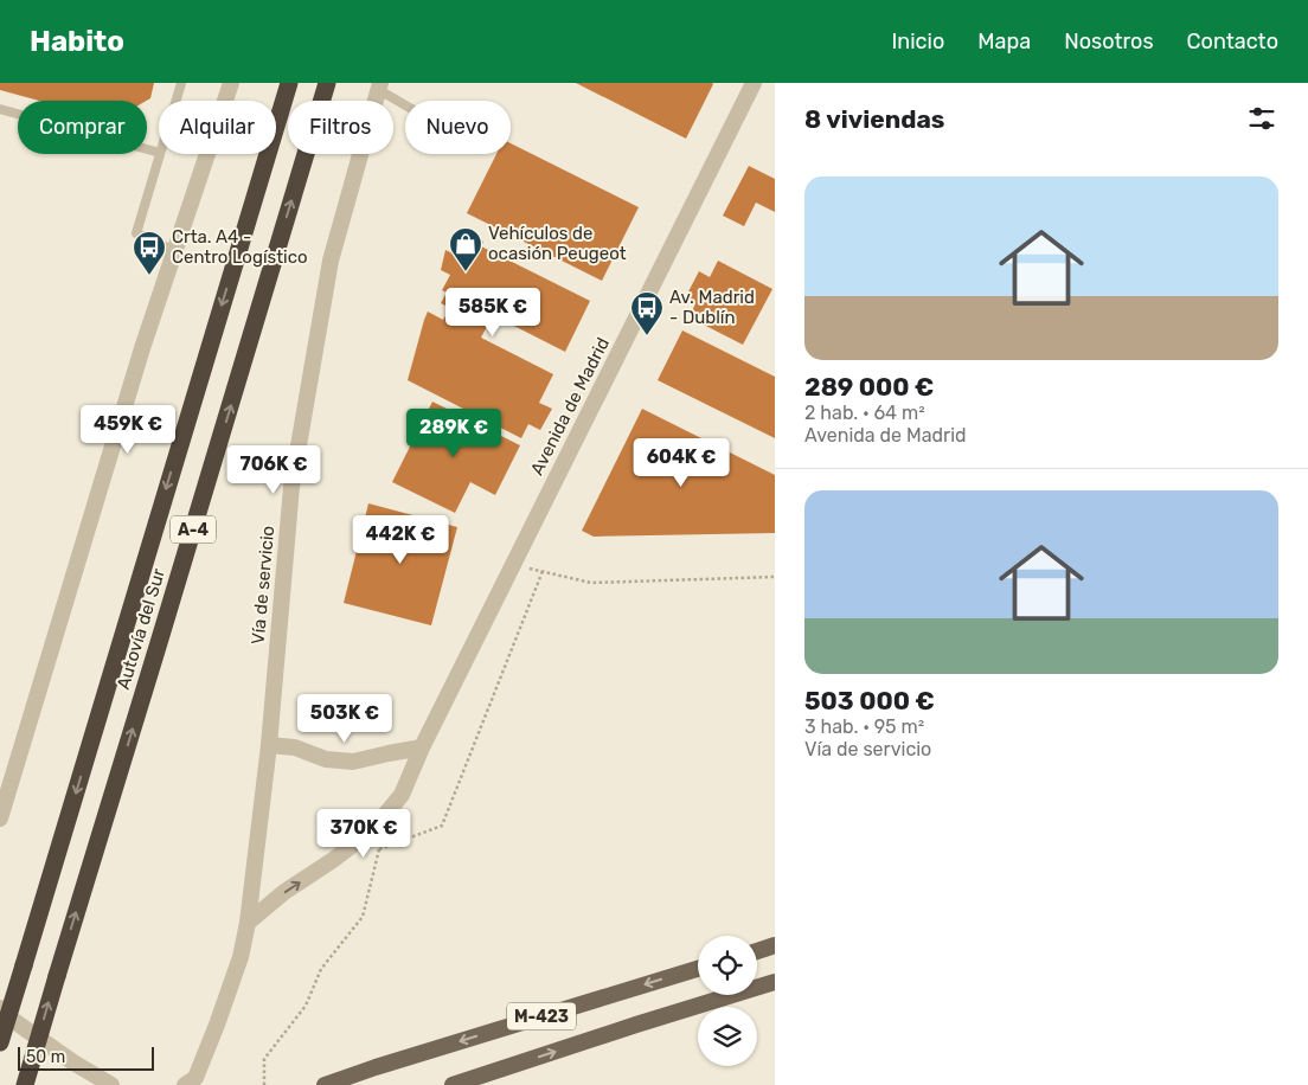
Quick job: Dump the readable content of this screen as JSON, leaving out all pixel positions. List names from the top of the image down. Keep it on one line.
{"streets":{"highway":["A-4","Autovía del Sur"],"main road":["M-423"],"street":["Avenida de Madrid","Vía de servicio"]},"crossings":[["Avenida de Madrid","Vía de servicio"]],"places":{"shop":["Vehículos de ocasión Peugeot"],"bus stop":["Crta. A4 - Centro Logístico","Av. Madrid - Dublín"]},"scale_bar":"50 m","page":{"header":"Habito","nav":["Inicio","Mapa","Nosotros","Contacto"],"heading":"8 viviendas","chip":["Comprar","Alquilar","Filtros","Nuevo"],"list":[{"name":"289 000 €","note":"2 hab. · 64 m² · Avenida de Madrid"},{"name":"503 000 €","note":"3 hab. · 95 m² · Vía de servicio"}],"price":["585K €","459K €","289K €","604K €","706K €","442K €","503K €","370K €"],"scale":"50 m"}}
